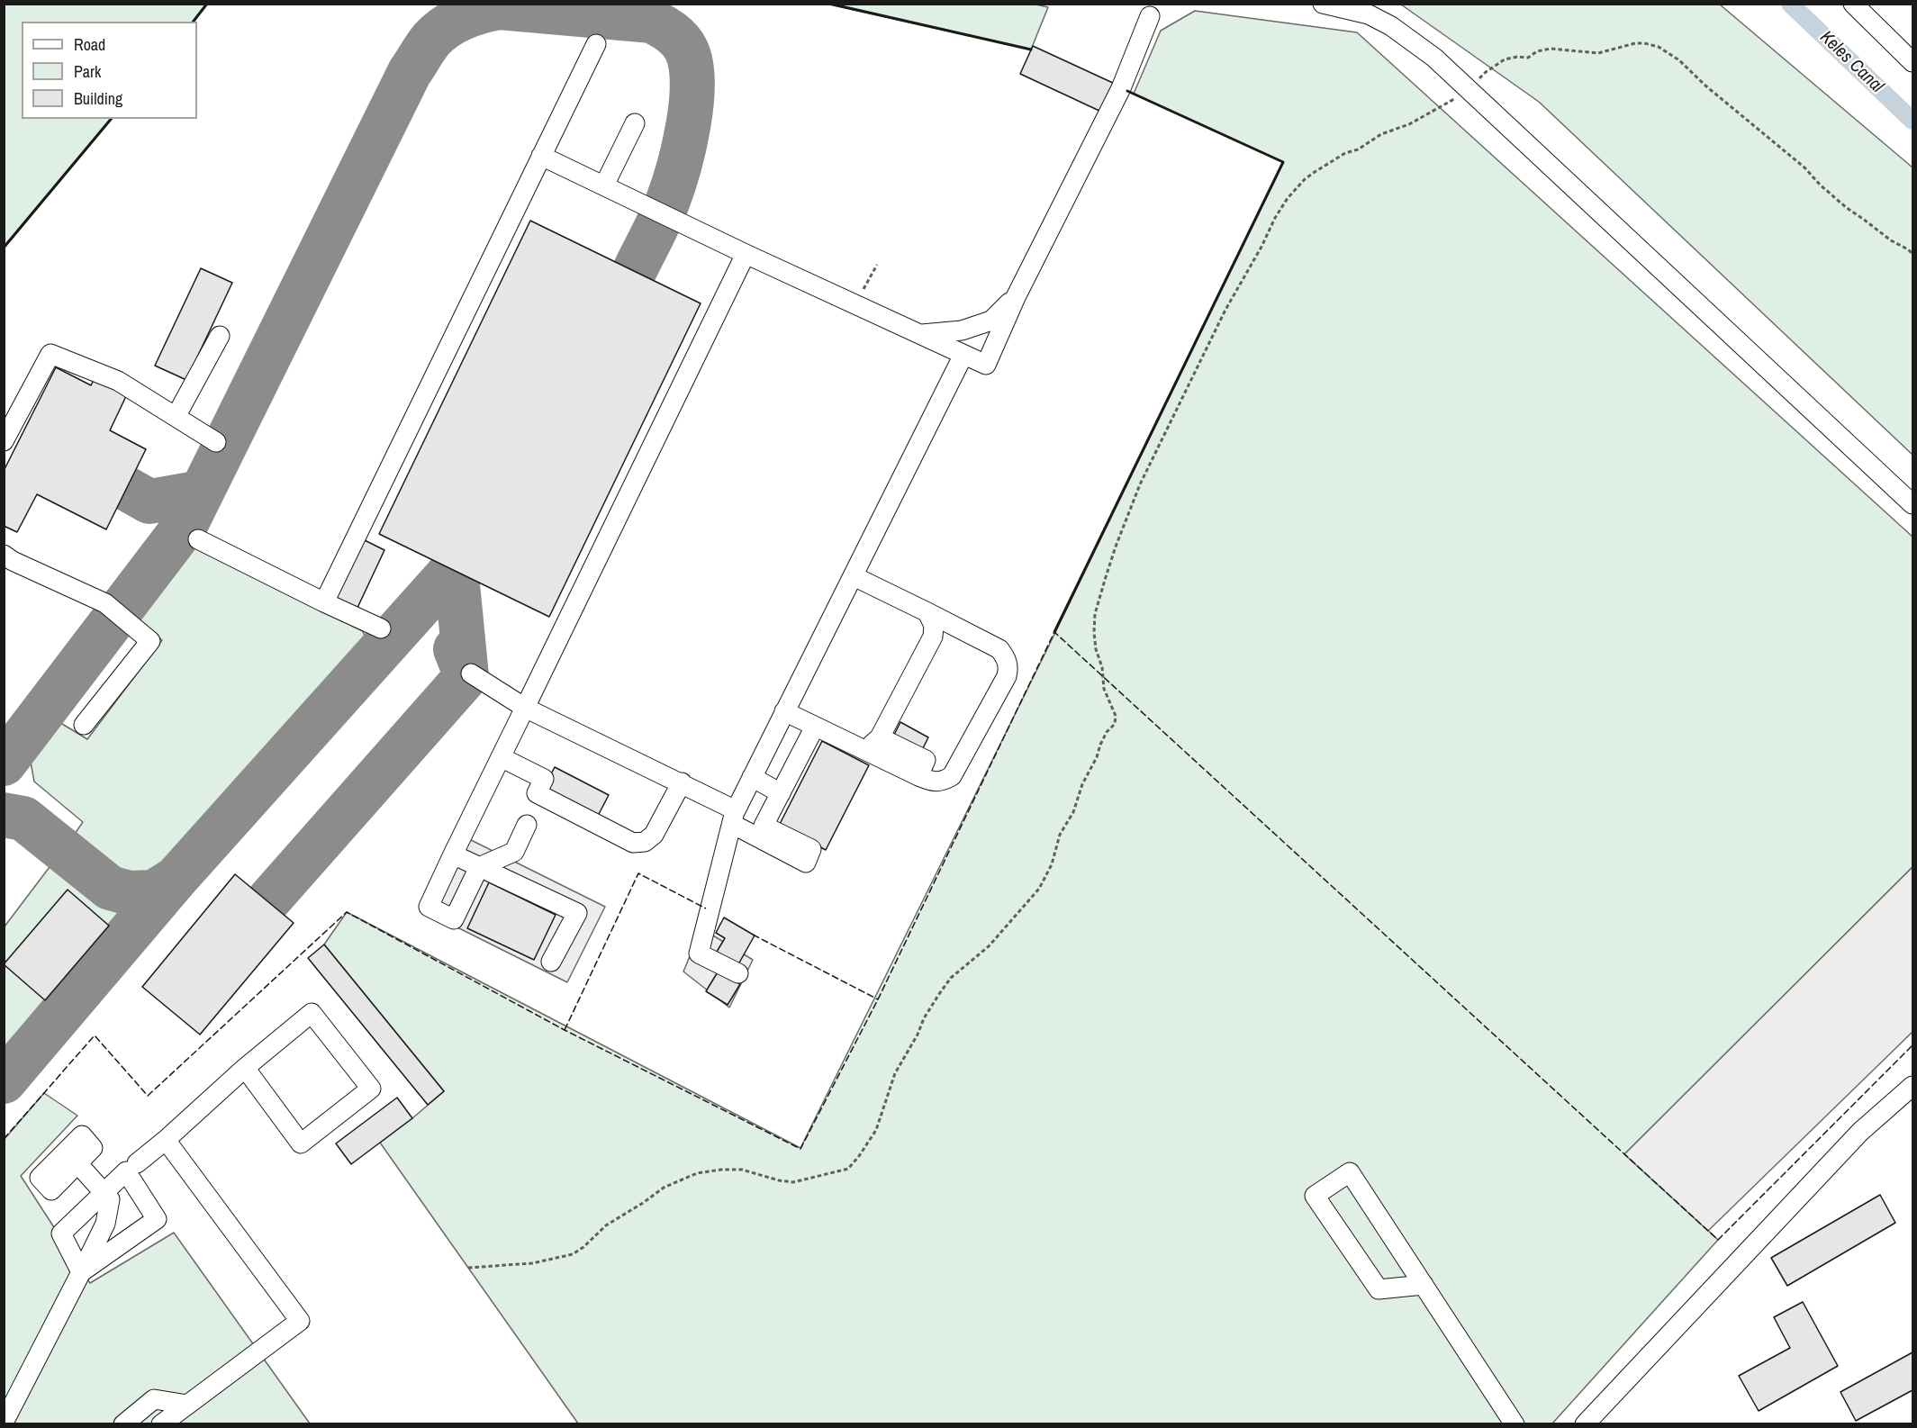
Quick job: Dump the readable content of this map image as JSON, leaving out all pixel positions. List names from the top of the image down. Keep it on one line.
{"water":["Keles Canal"],"legend":["Road","Park","Building"]}
